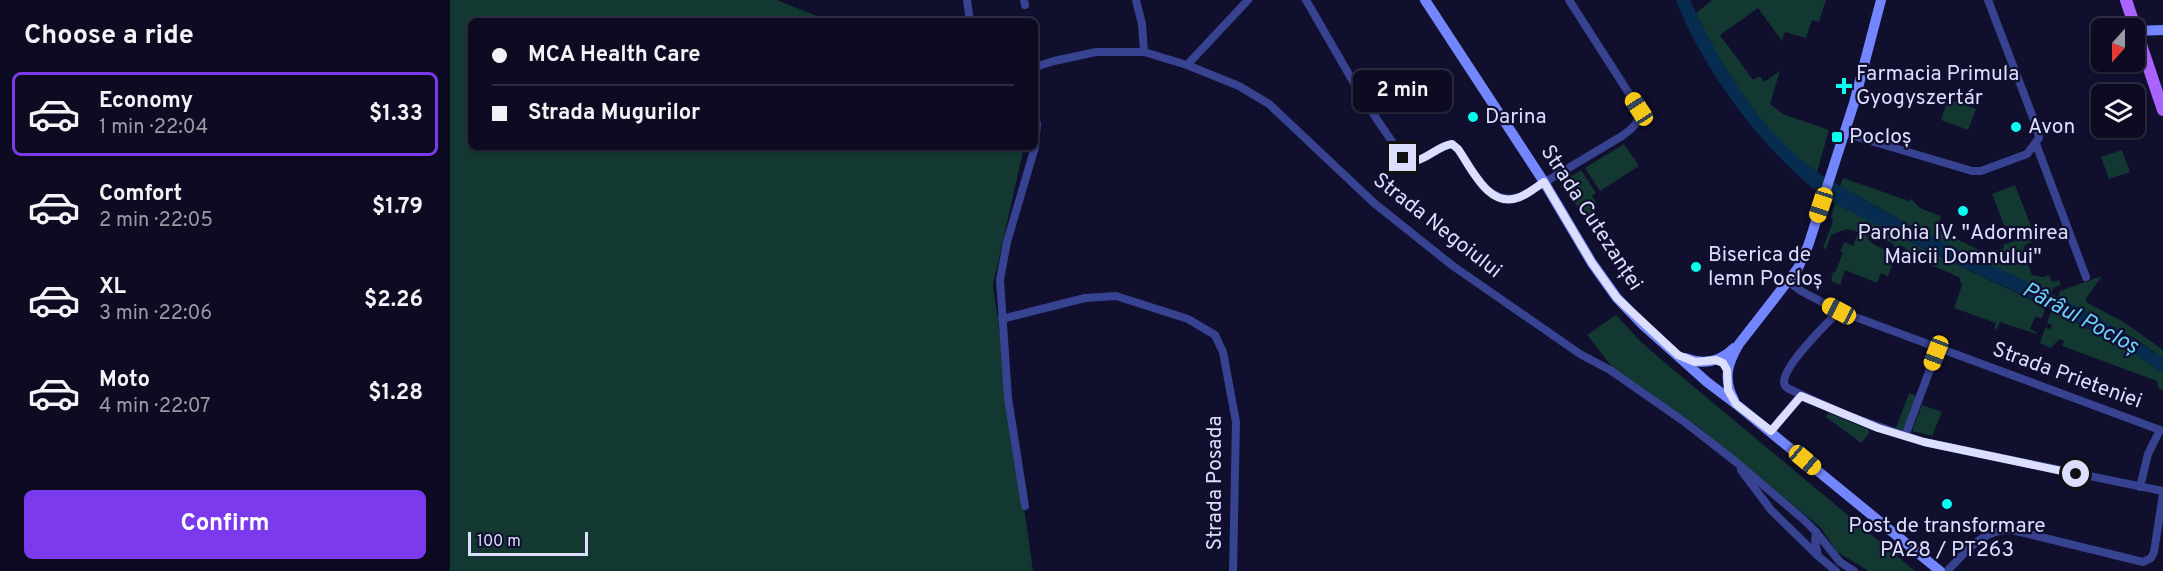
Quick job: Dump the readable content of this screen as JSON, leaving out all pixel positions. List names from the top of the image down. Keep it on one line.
{"streets":{"street":["Strada Cutezanței","Strada Negoiului","Strada Prieteniei","Strada Posada"]},"water":["Pârâul Pocloș"],"places":{"health":["Farmacia Primula Gyogyszertár"],"other":["Darina","Avon","Parohia IV. \"Adormirea Maicii Domnului\"","Biserica de lemn Pocloș","Post de transformare PA28 / PT263"],"transit":["Pocloș"]},"scale_bar":"100 m","north":"bottom","page":{"heading":"Choose a ride","banner":["MCA Health Care","Strada Mugurilor"],"bubble":"2 min","list":[{"name":"Economy","note":"1 min · 22:04","value":"$1.33"},{"name":"Comfort","note":"2 min · 22:05","value":"$1.79"},{"name":"XL","note":"3 min · 22:06","value":"$2.26"},{"name":"Moto","note":"4 min · 22:07","value":"$1.28"}],"buttons":"Confirm","scale":"100 m"}}
